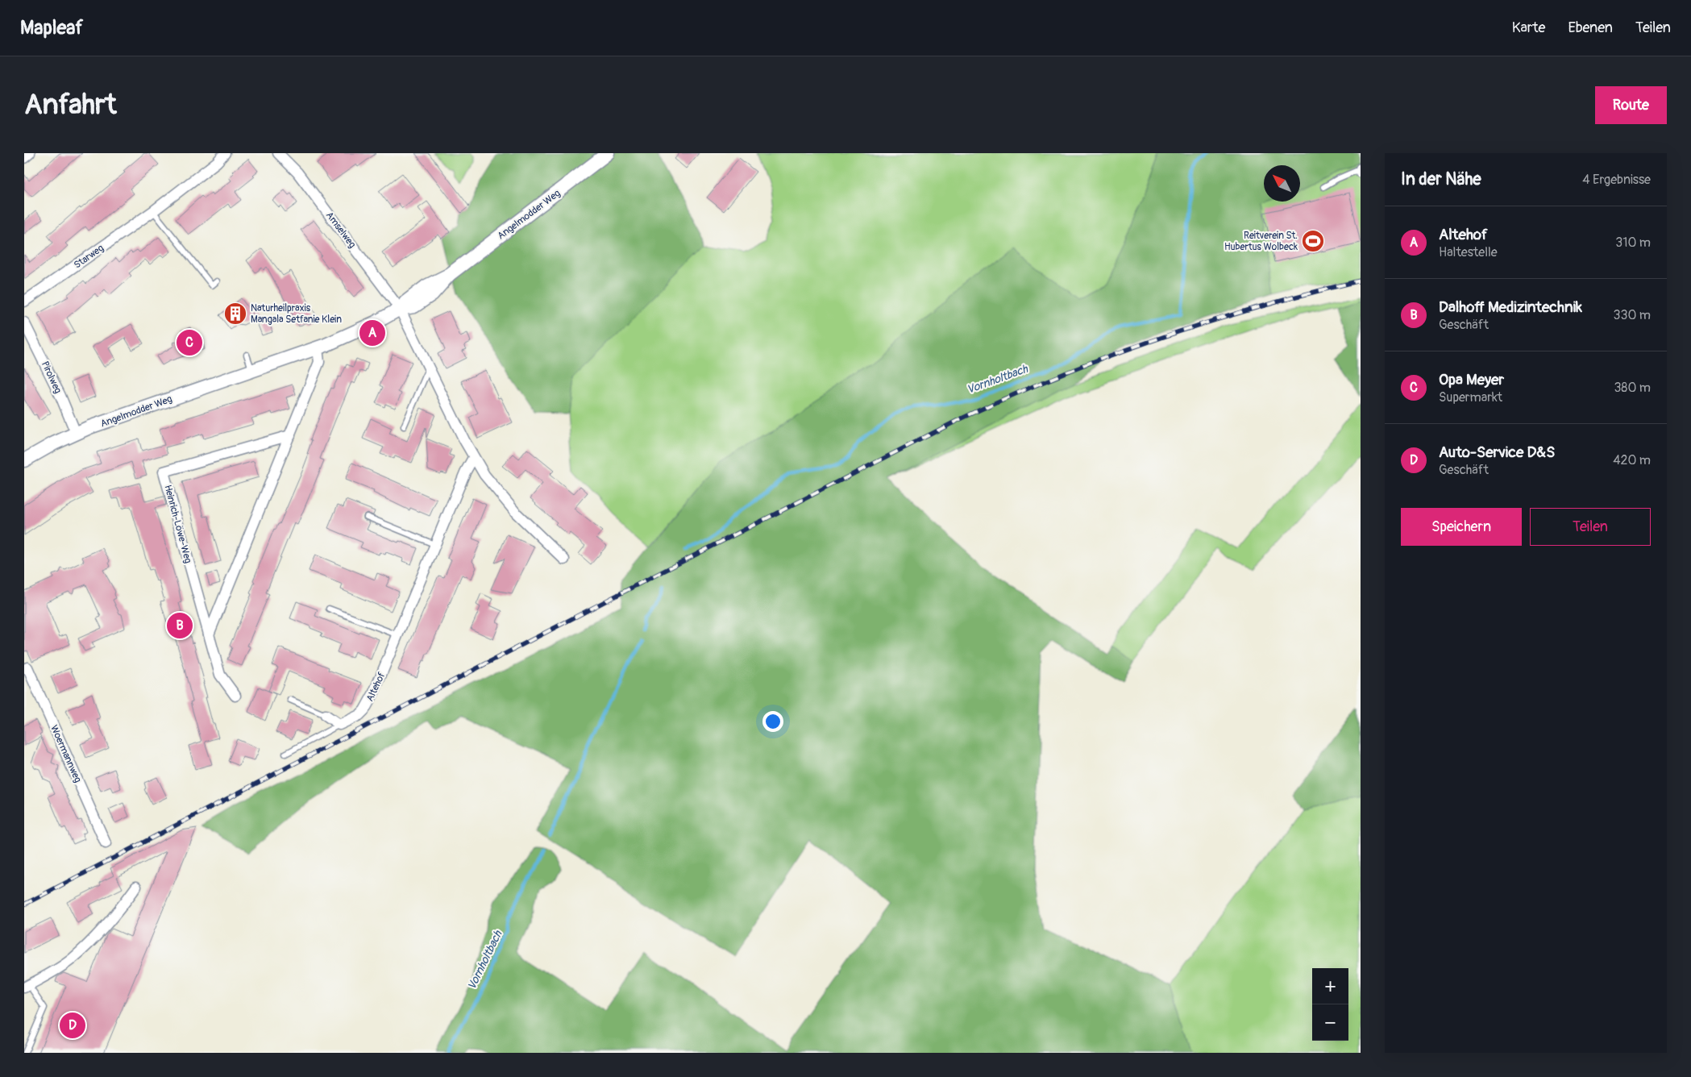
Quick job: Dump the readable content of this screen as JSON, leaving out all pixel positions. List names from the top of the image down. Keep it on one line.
{"streets":{"street":["Angelmodder Weg","Amselweg","Starweg","Pirolweg","Heinrich-Löwe-Weg","Altehof","Woermannweg"]},"crossings":[["Angelmodder Weg","Amselweg"],["Angelmodder Weg","Pirolweg"]],"water":["Vornholtbach"],"places":{"sports":["Reitverein St. Hubertus Wolbeck"],"building":["Naturheilpraxis Mangala Setfanie Klein"]},"north":"top left","page":{"header":"Mapleaf","nav":["Karte","Ebenen","Teilen"],"buttons":["Route",["Speichern","Teilen"]],"title":"Anfahrt","heading":["In der Nähe","4 Ergebnisse"],"list":[{"mark":"A","name":"Altehof","note":"Haltestelle","value":"310 m"},{"mark":"B","name":"Dalhoff Medizintechnik","note":"Geschäft","value":"330 m"},{"mark":"C","name":"Opa Meyer","note":"Supermarkt","value":"380 m"},{"mark":"D","name":"Auto-Service D&S","note":"Geschäft","value":"420 m"}],"pins":["A","C","B","D"],"map_buttons":["+","−"]}}
